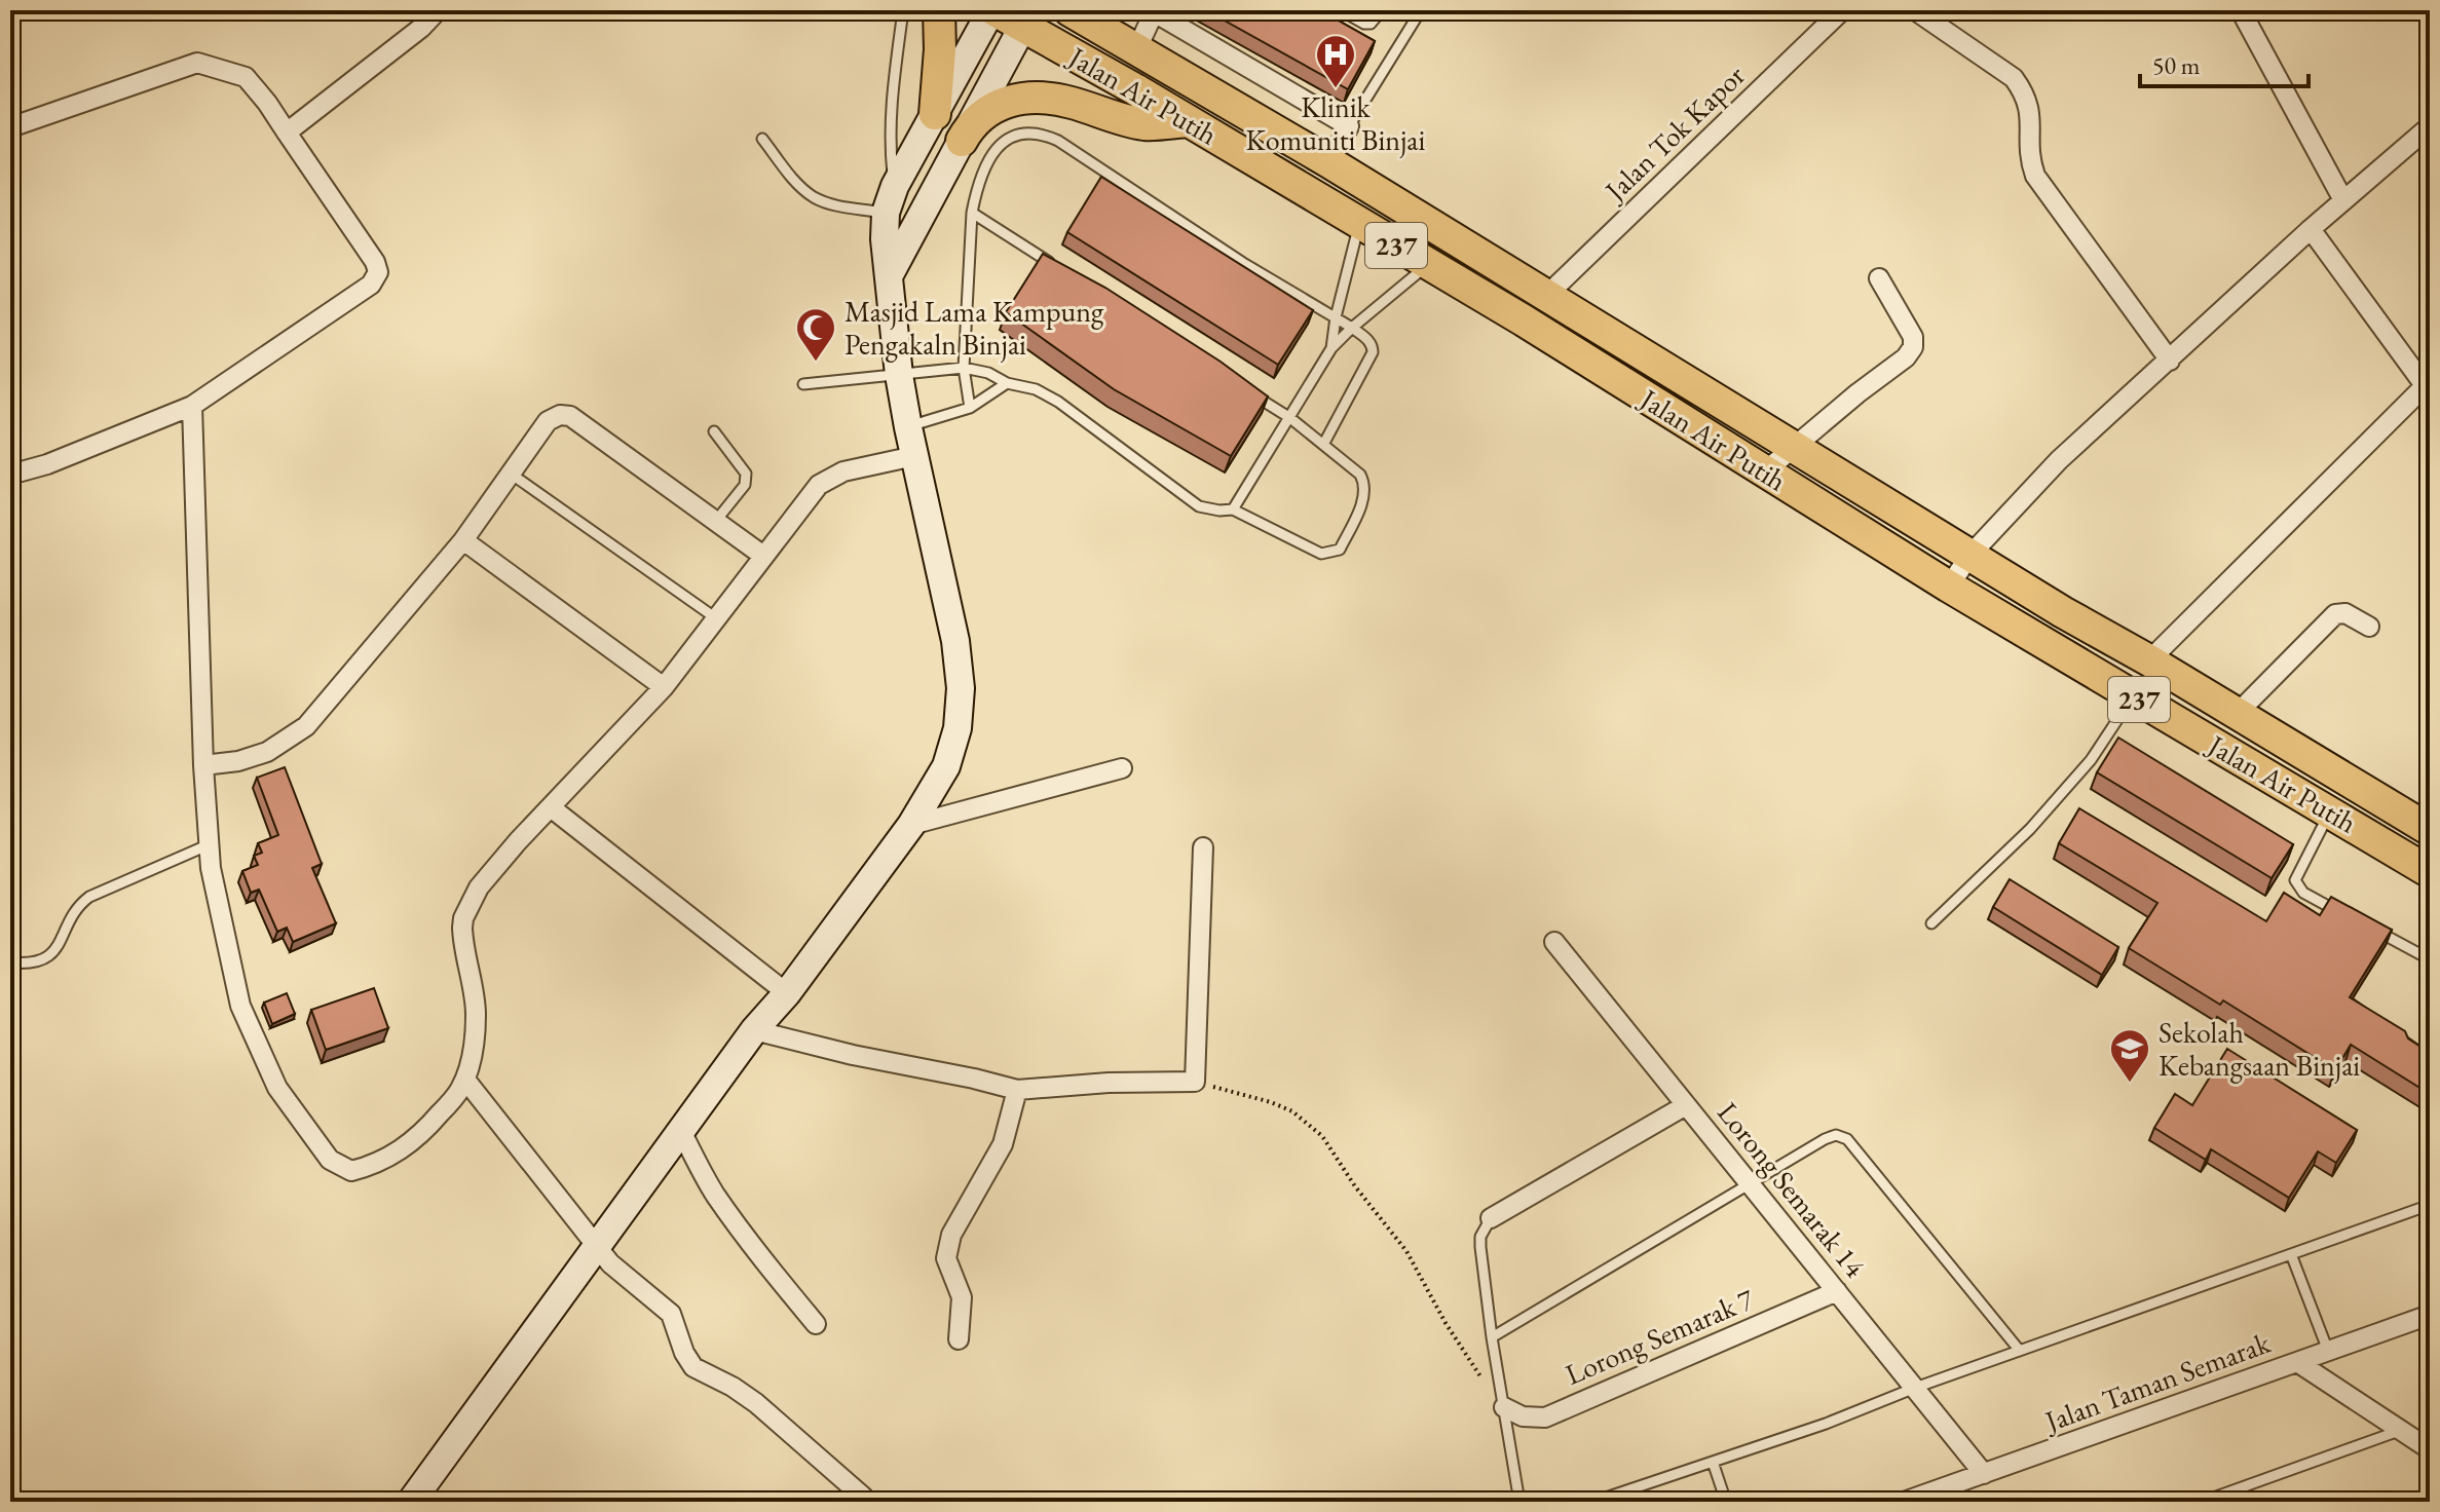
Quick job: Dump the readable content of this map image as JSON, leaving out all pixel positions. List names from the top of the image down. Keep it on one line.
{"streets":{"main road":["Jalan Air Putih","237"],"street":["Jalan Tok Kapor","Lorong Semarak 14","Lorong Semarak 7","Jalan Taman Semarak"]},"crossings":[["Jalan Air Putih","Jalan Tok Kapor"],["Lorong Semarak 14","Lorong Semarak 7"],["Lorong Semarak 14","Jalan Taman Semarak"]],"places":{"hospital":["Klinik Komuniti Binjai"],"mosque":["Masjid Lama Kampung Pengakaln Binjai"],"school or university":["Sekolah Kebangsaan Binjai"]},"scale_bar":"50 m"}
